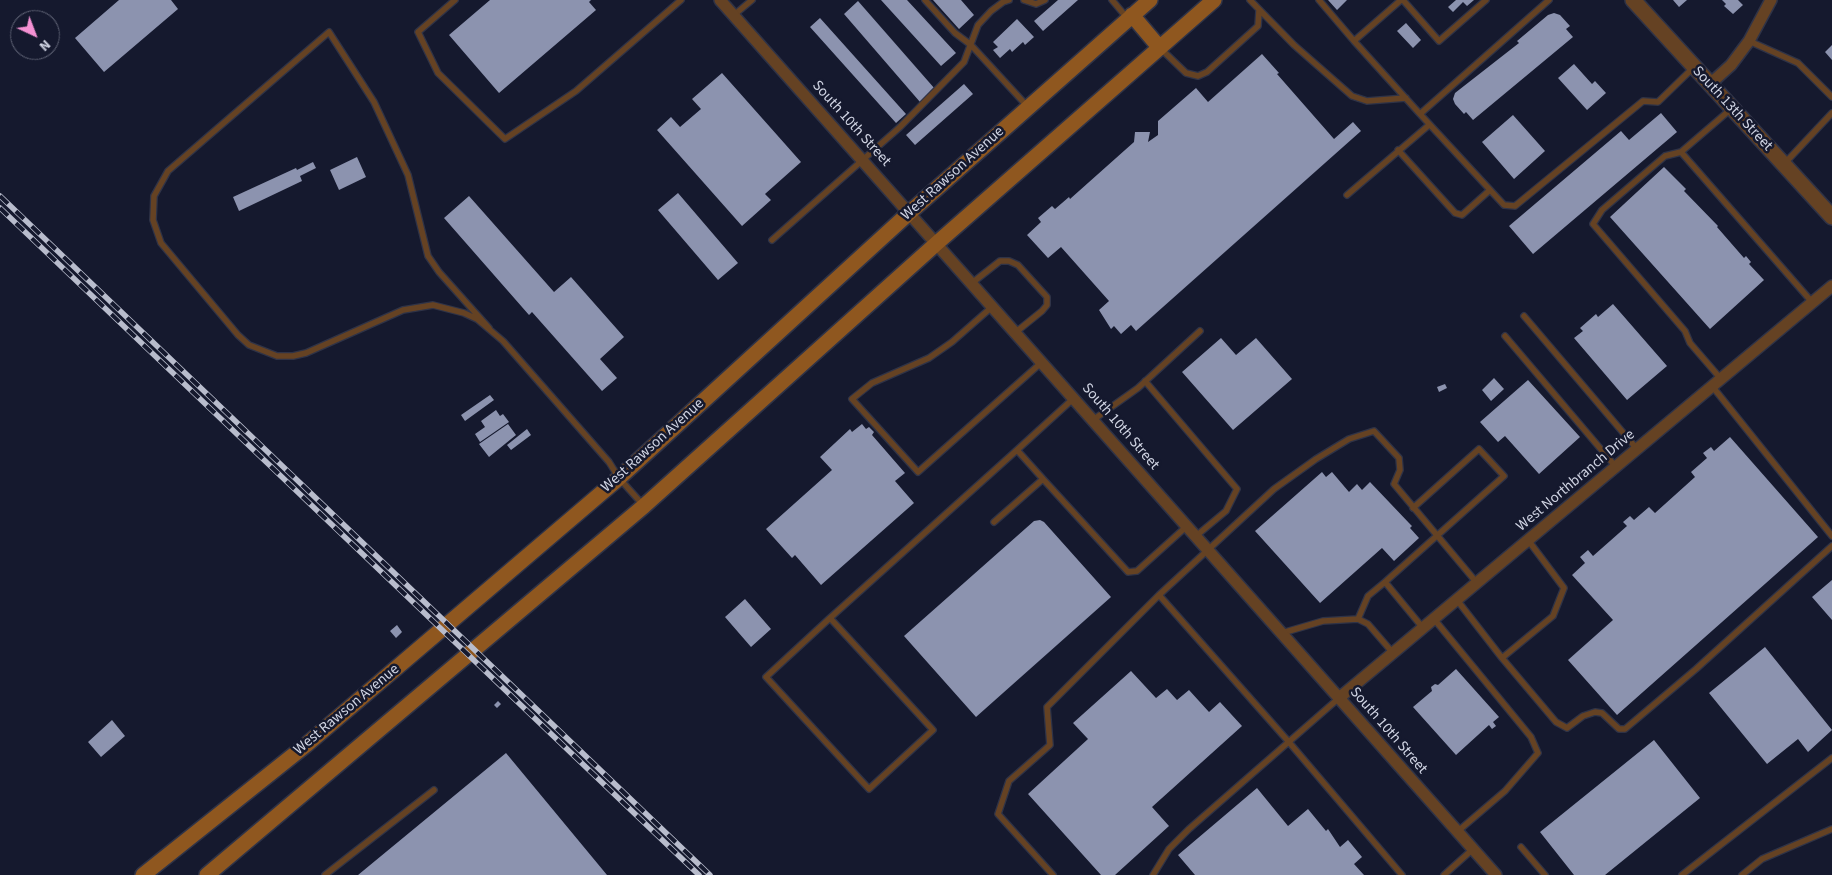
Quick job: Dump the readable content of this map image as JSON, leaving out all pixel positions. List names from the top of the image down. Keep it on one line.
{"streets":{"main road":["West Rawson Avenue"],"street":["South 13th Street","South 10th Street","West Northbranch Drive"]},"crossings":[["South 10th Street","West Rawson Avenue"],["South 10th Street","West Northbranch Drive"]],"north":"bottom right"}
